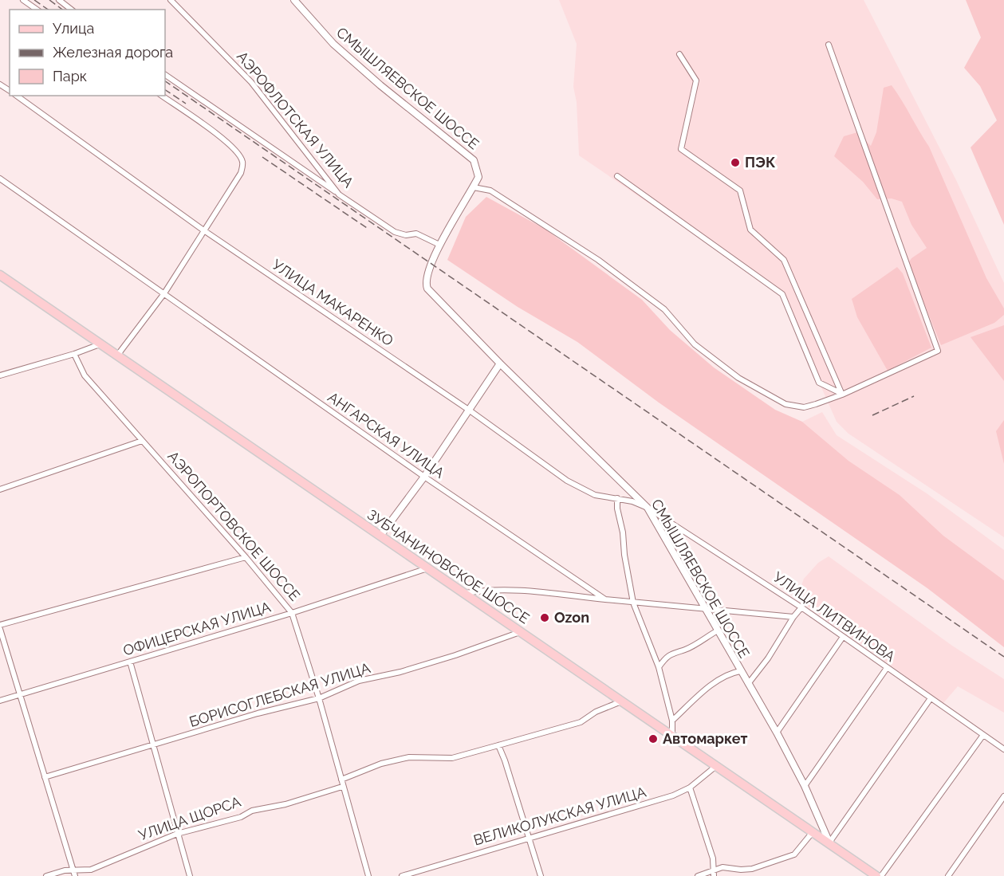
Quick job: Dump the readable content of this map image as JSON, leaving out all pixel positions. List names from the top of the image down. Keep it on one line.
{"streets":{"main road":["ЗУБЧАНИНОВСКОЕ ШОССЕ"],"street":["СМЫШЛЯЕВСКОЕ ШОССЕ","АЭРОФЛОТСКАЯ УЛИЦА","УЛИЦА МАКАРЕНКО","АНГАРСКАЯ УЛИЦА","АЭРОПОРТОВСКОЕ ШОССЕ","УЛИЦА ЛИТВИНОВА","ОФИЦЕРСКАЯ УЛИЦА","БОРИСОГЛЕБСКАЯ УЛИЦА","ВЕЛИКОЛУКСКАЯ УЛИЦА","УЛИЦА ЩОРСА"]},"crossings":[["СМЫШЛЯЕВСКОЕ ШОССЕ","АЭРОФЛОТСКАЯ УЛИЦА"],["СМЫШЛЯЕВСКОЕ ШОССЕ","УЛИЦА МАКАРЕНКО"],["СМЫШЛЯЕВСКОЕ ШОССЕ","АНГАРСКАЯ УЛИЦА"],["СМЫШЛЯЕВСКОЕ ШОССЕ","ЗУБЧАНИНОВСКОЕ ШОССЕ"],["СМЫШЛЯЕВСКОЕ ШОССЕ","УЛИЦА ЛИТВИНОВА"],["УЛИЦА МАКАРЕНКО","УЛИЦА ЛИТВИНОВА"],["АЭРОПОРТОВСКОЕ ШОССЕ","ОФИЦЕРСКАЯ УЛИЦА"],["АЭРОПОРТОВСКОЕ ШОССЕ","БОРИСОГЛЕБСКАЯ УЛИЦА"],["АЭРОПОРТОВСКОЕ ШОССЕ","УЛИЦА ЩОРСА"],["ЗУБЧАНИНОВСКОЕ ШОССЕ","ОФИЦЕРСКАЯ УЛИЦА"],["ЗУБЧАНИНОВСКОЕ ШОССЕ","БОРИСОГЛЕБСКАЯ УЛИЦА"],["ЗУБЧАНИНОВСКОЕ ШОССЕ","ВЕЛИКОЛУКСКАЯ УЛИЦА"]],"places":["ПЭК","Ozon","Автомаркет"],"legend":["Улица","Железная дорога","Парк"]}
